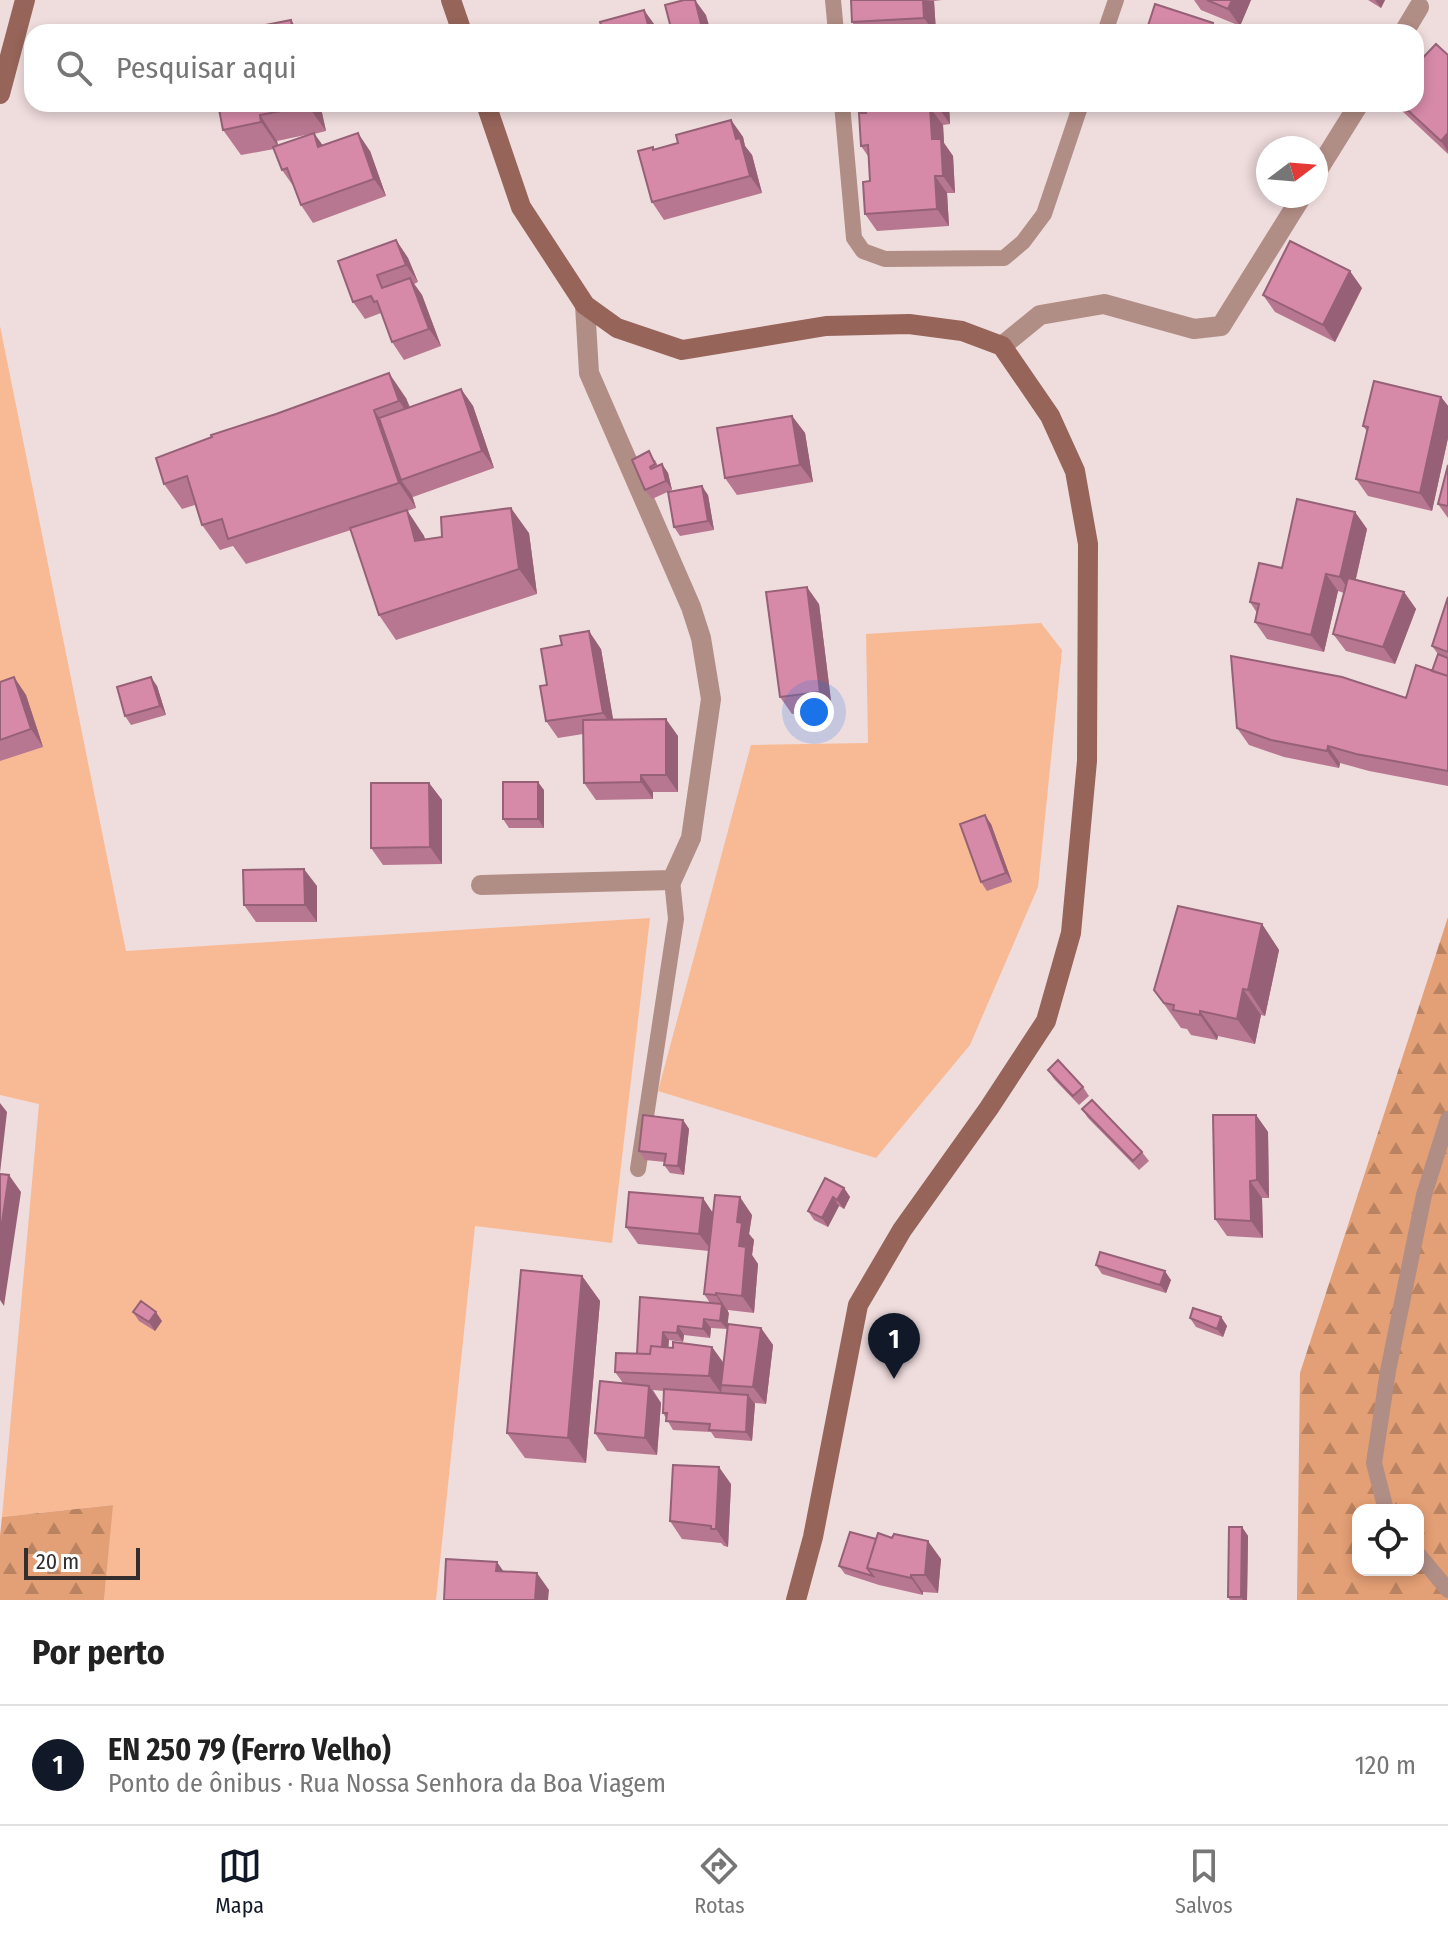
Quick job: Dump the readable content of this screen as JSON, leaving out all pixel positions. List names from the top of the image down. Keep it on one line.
{"scale_bar":"20 m","north":"right","page":{"search":"Pesquisar aqui","pins":"1","scale":"20 m","heading":"Por perto","list":[{"mark":"1","name":"EN 250 79 (Ferro Velho)","note":"Ponto de ônibus · Rua Nossa Senhora da Boa Viagem","value":"120 m"}],"nav":["Mapa","Rotas","Salvos"]}}
